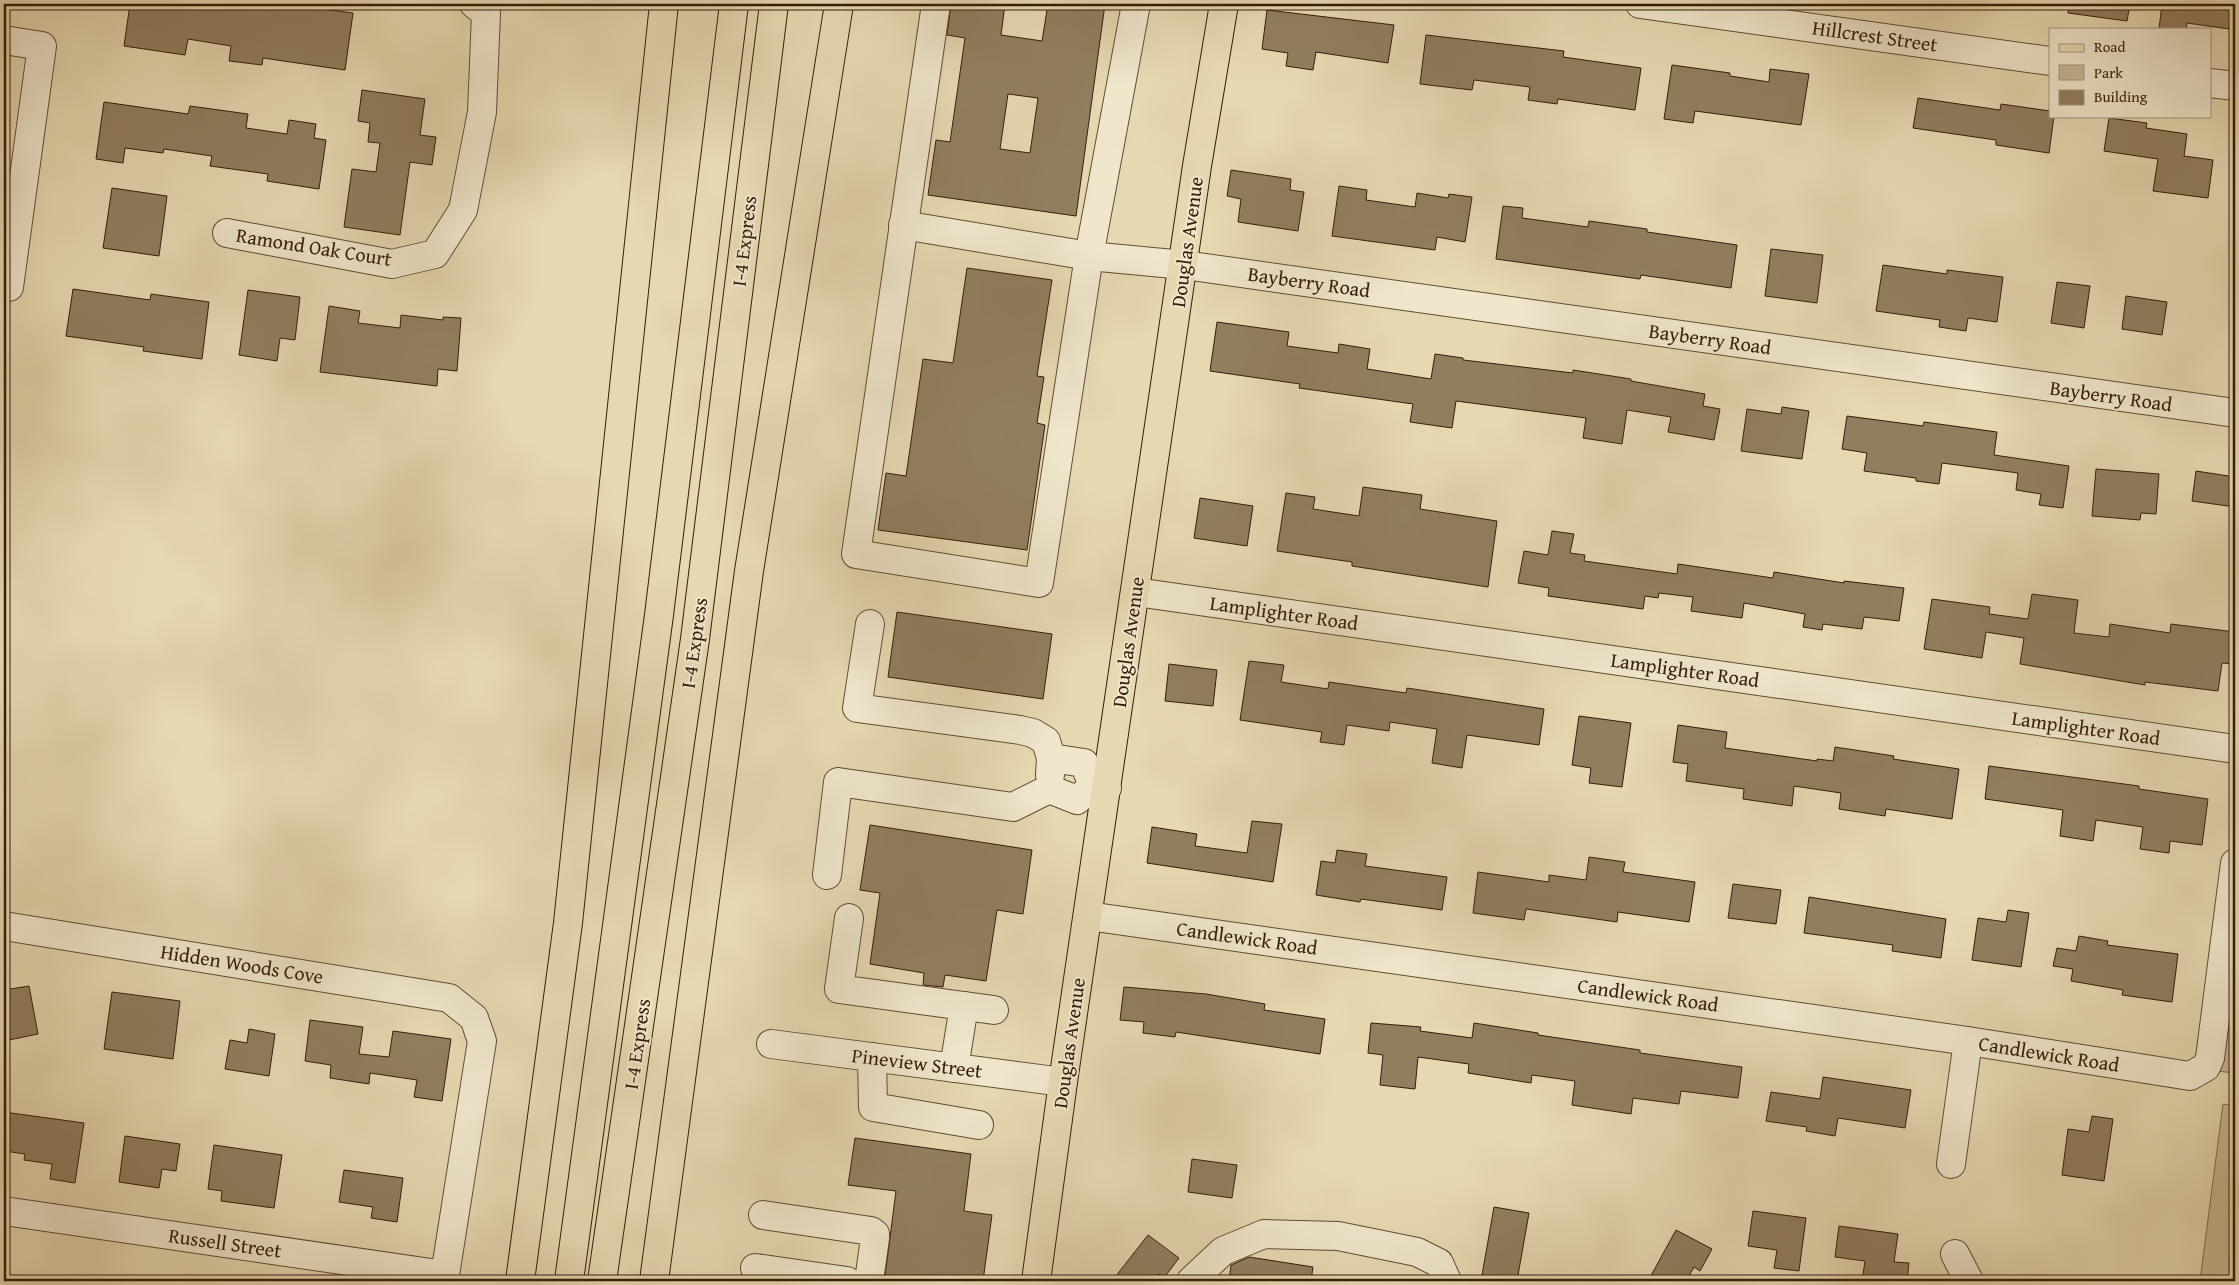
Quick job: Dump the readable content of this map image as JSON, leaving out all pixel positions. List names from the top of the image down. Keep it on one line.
{"streets":{"main road":["I-4 Express","Douglas Avenue"],"street":["Hillcrest Street","Ramond Oak Court","Bayberry Road","Lamplighter Road","Candlewick Road","Hidden Woods Cove","Pineview Street","Russell Street"]},"crossings":[["Douglas Avenue","Bayberry Road"],["Douglas Avenue","Lamplighter Road"],["Douglas Avenue","Candlewick Road"],["Douglas Avenue","Pineview Street"],["Hidden Woods Cove","Russell Street"]],"legend":["Road","Park","Building"]}
